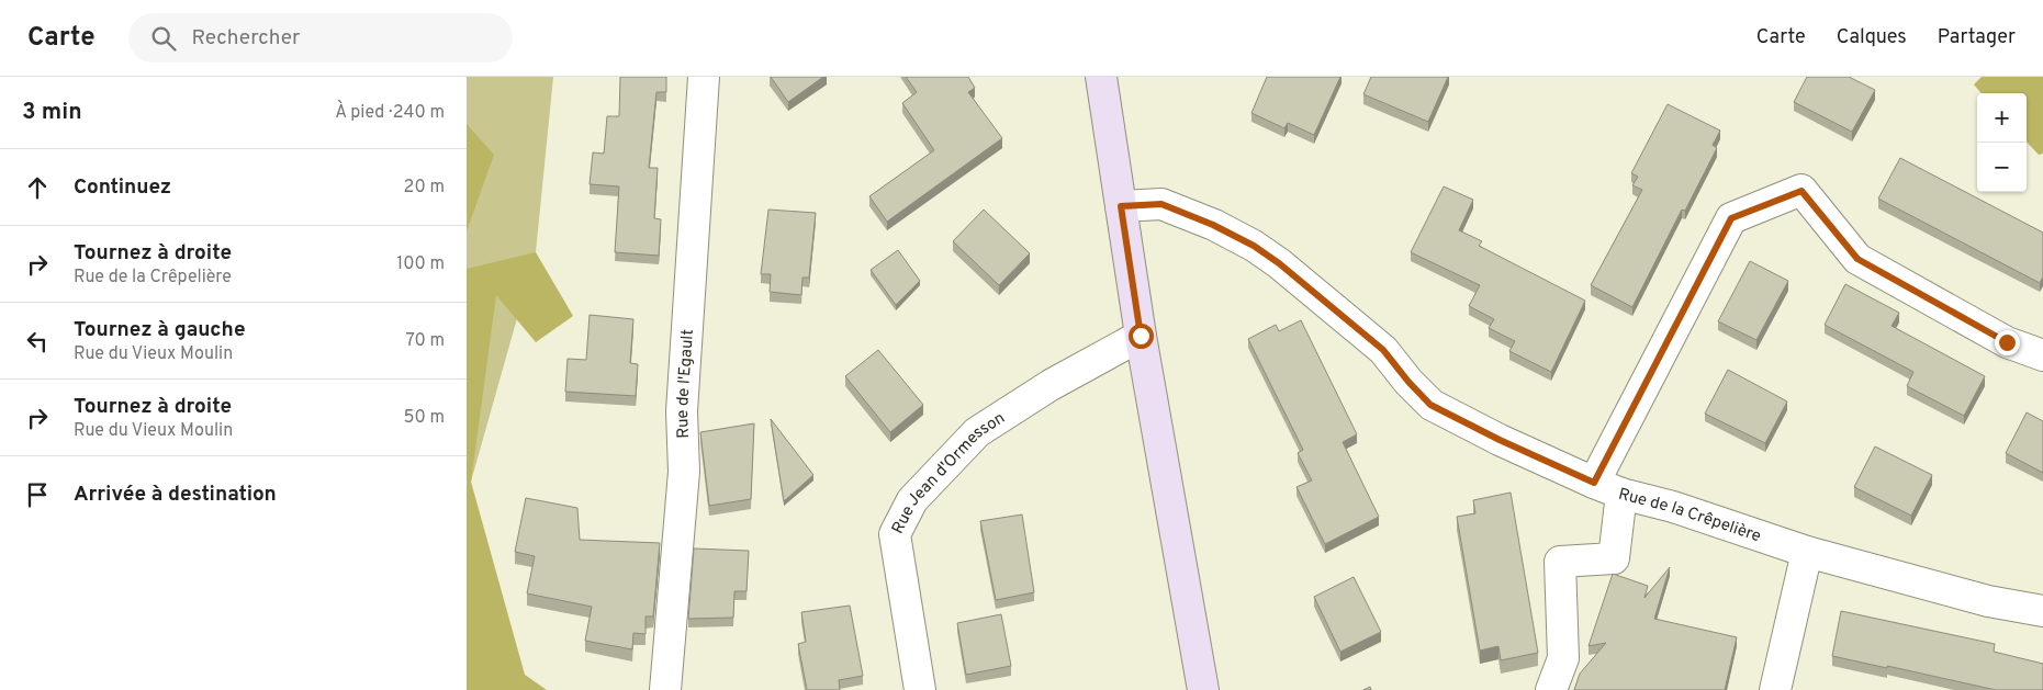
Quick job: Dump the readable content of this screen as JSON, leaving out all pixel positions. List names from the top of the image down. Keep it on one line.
{"streets":{"street":["Rue de l'Egault","Rue Jean d'Ormesson","Rue de la Crêpelière"]},"page":{"header":"Carte","search":"Rechercher","nav":["Carte","Calques","Partager"],"heading":["3 min","À pied · 240 m"],"map_buttons":["+","−"],"list":[["Continuez","20 m"],["Tournez à droite","Rue de la Crêpelière","100 m"],["Tournez à gauche","Rue du Vieux Moulin","70 m"],["Tournez à droite","Rue du Vieux Moulin","50 m"],"Arrivée à destination"]}}
